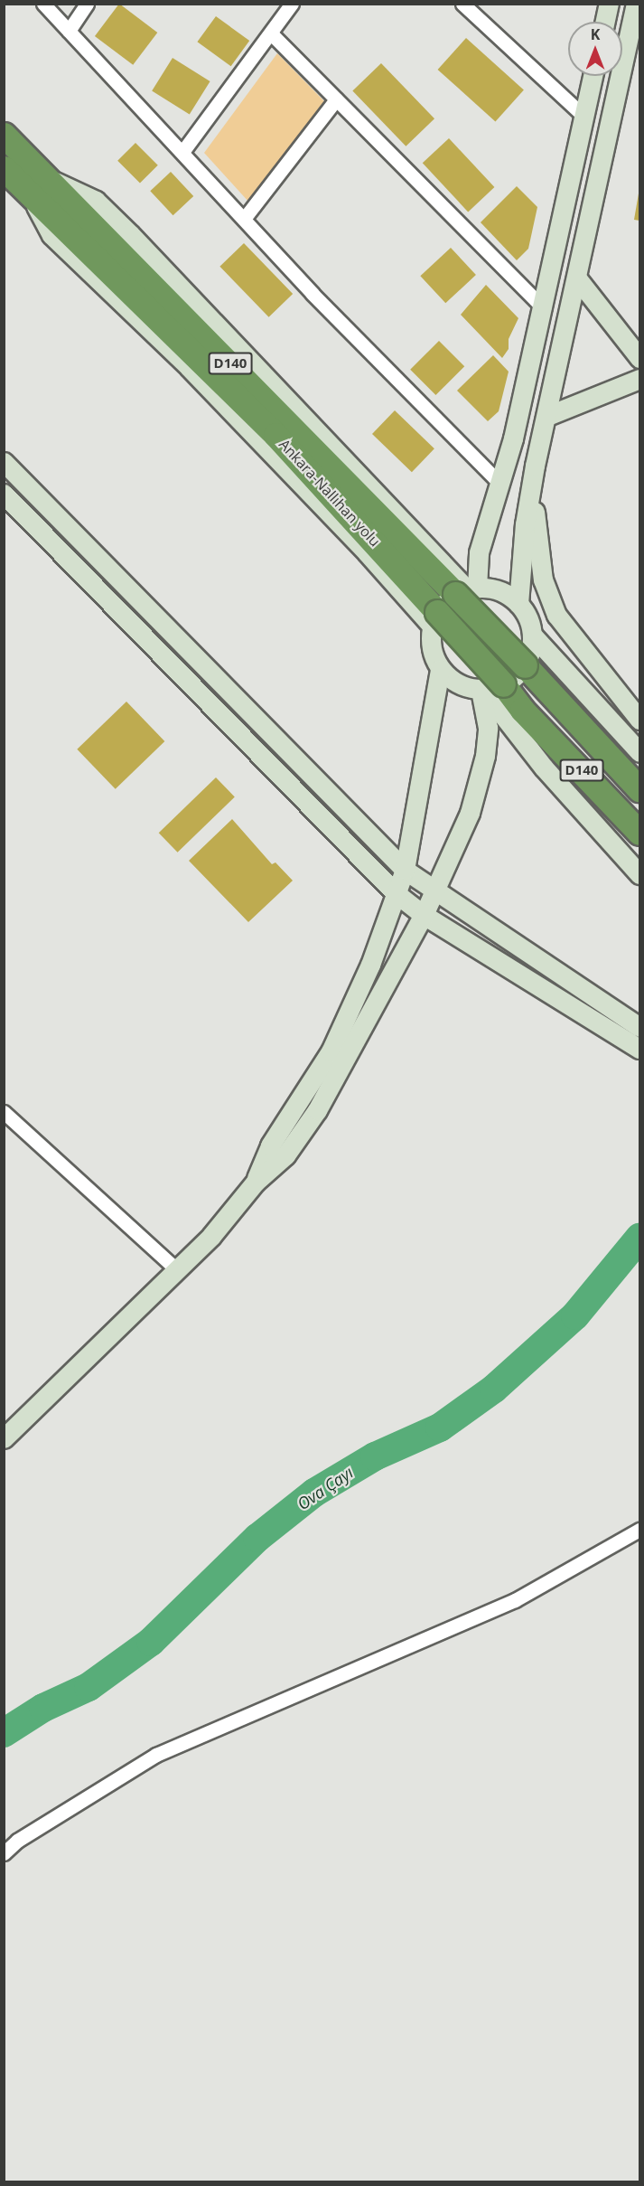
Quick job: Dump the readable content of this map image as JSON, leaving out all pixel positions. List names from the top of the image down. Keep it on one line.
{"streets":{"highway":["D140","Ankara-Nallıhan yolu"]},"water":["Ova Çayı"],"north":"top"}
